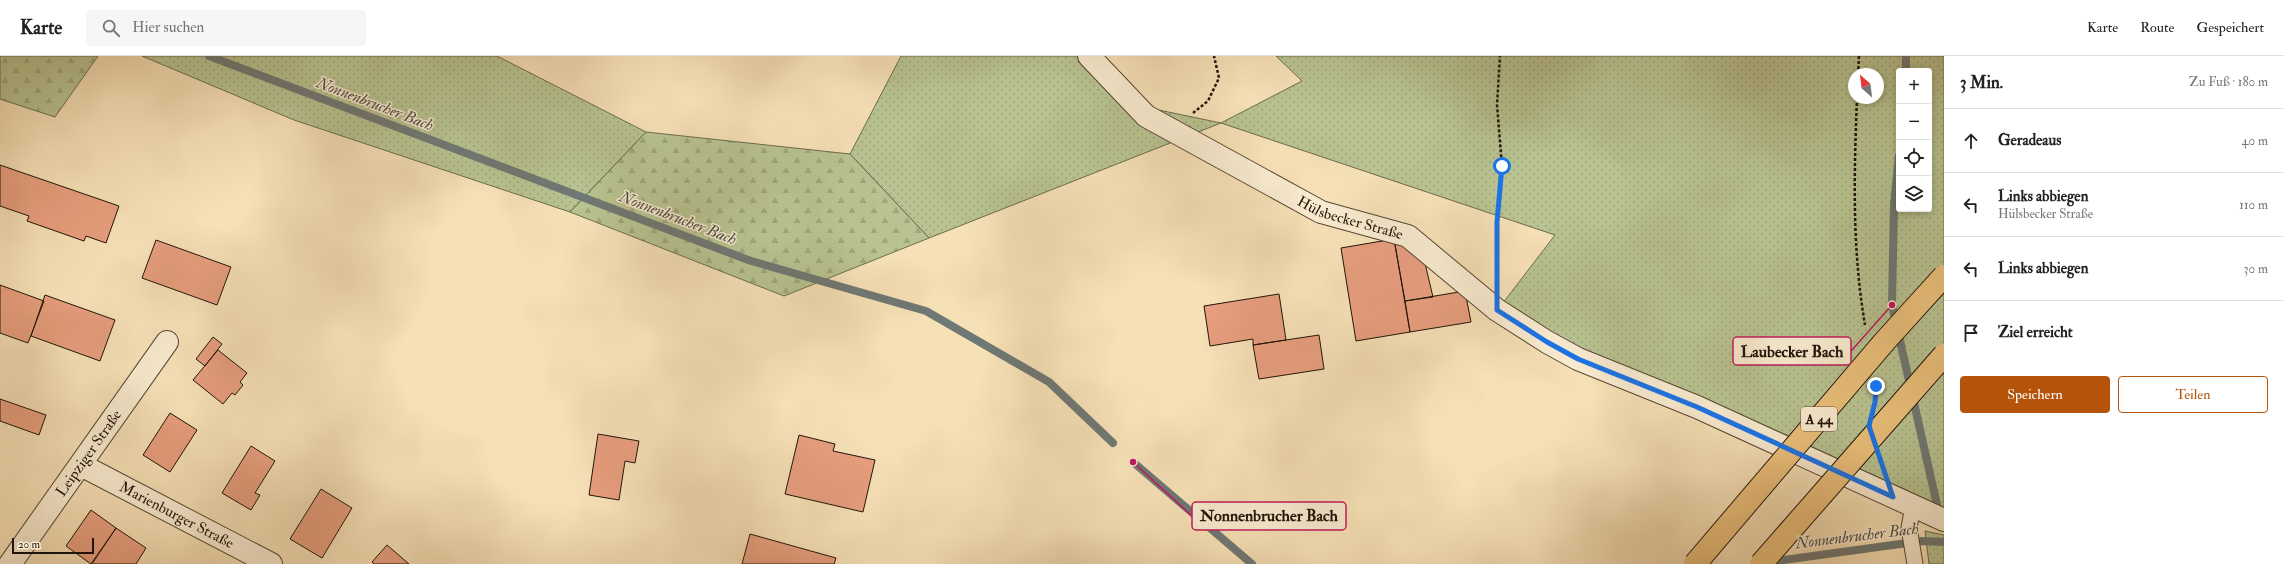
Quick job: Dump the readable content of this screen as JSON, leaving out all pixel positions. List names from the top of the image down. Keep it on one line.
{"streets":{"highway":["A 44"],"street":["Hülsbecker Straße","Leipziger Straße","Marienburger Straße"]},"crossings":[["Leipziger Straße","Marienburger Straße"]],"water":["Nonnenbrucher Bach"],"places":["Laubecker Bach","Nonnenbrucher Bach"],"scale_bar":"20 m","north":"top left","page":{"header":"Karte","search":"Hier suchen","nav":["Karte","Route","Gespeichert"],"heading":["3 Min.","Zu Fuß · 180 m"],"map_buttons":["+","−"],"list":[["Geradeaus","40 m"],["Links abbiegen","Hülsbecker Straße","110 m"],["Links abbiegen","30 m"],"Ziel erreicht"],"buttons":["Speichern","Teilen"],"scale":"20 m"}}
